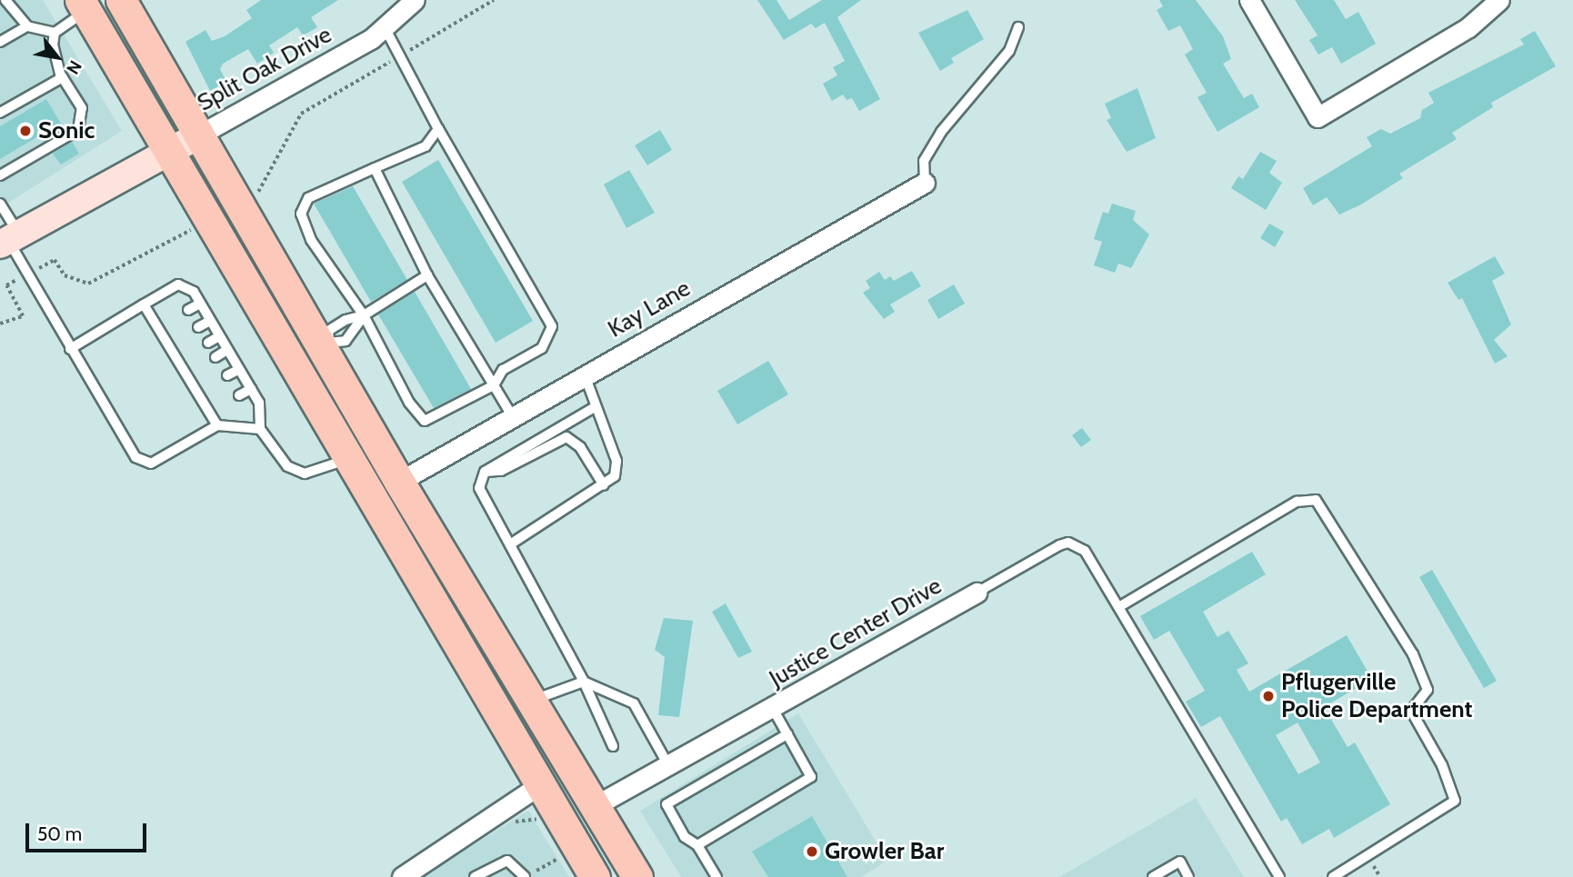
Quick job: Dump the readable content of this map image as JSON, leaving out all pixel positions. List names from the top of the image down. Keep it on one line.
{"streets":{"street":["Split Oak Drive","Kay Lane","Justice Center Drive"]},"places":["Sonic","Pflugerville Police Department","Growler Bar"],"scale_bar":"50 m","north":"bottom right"}
